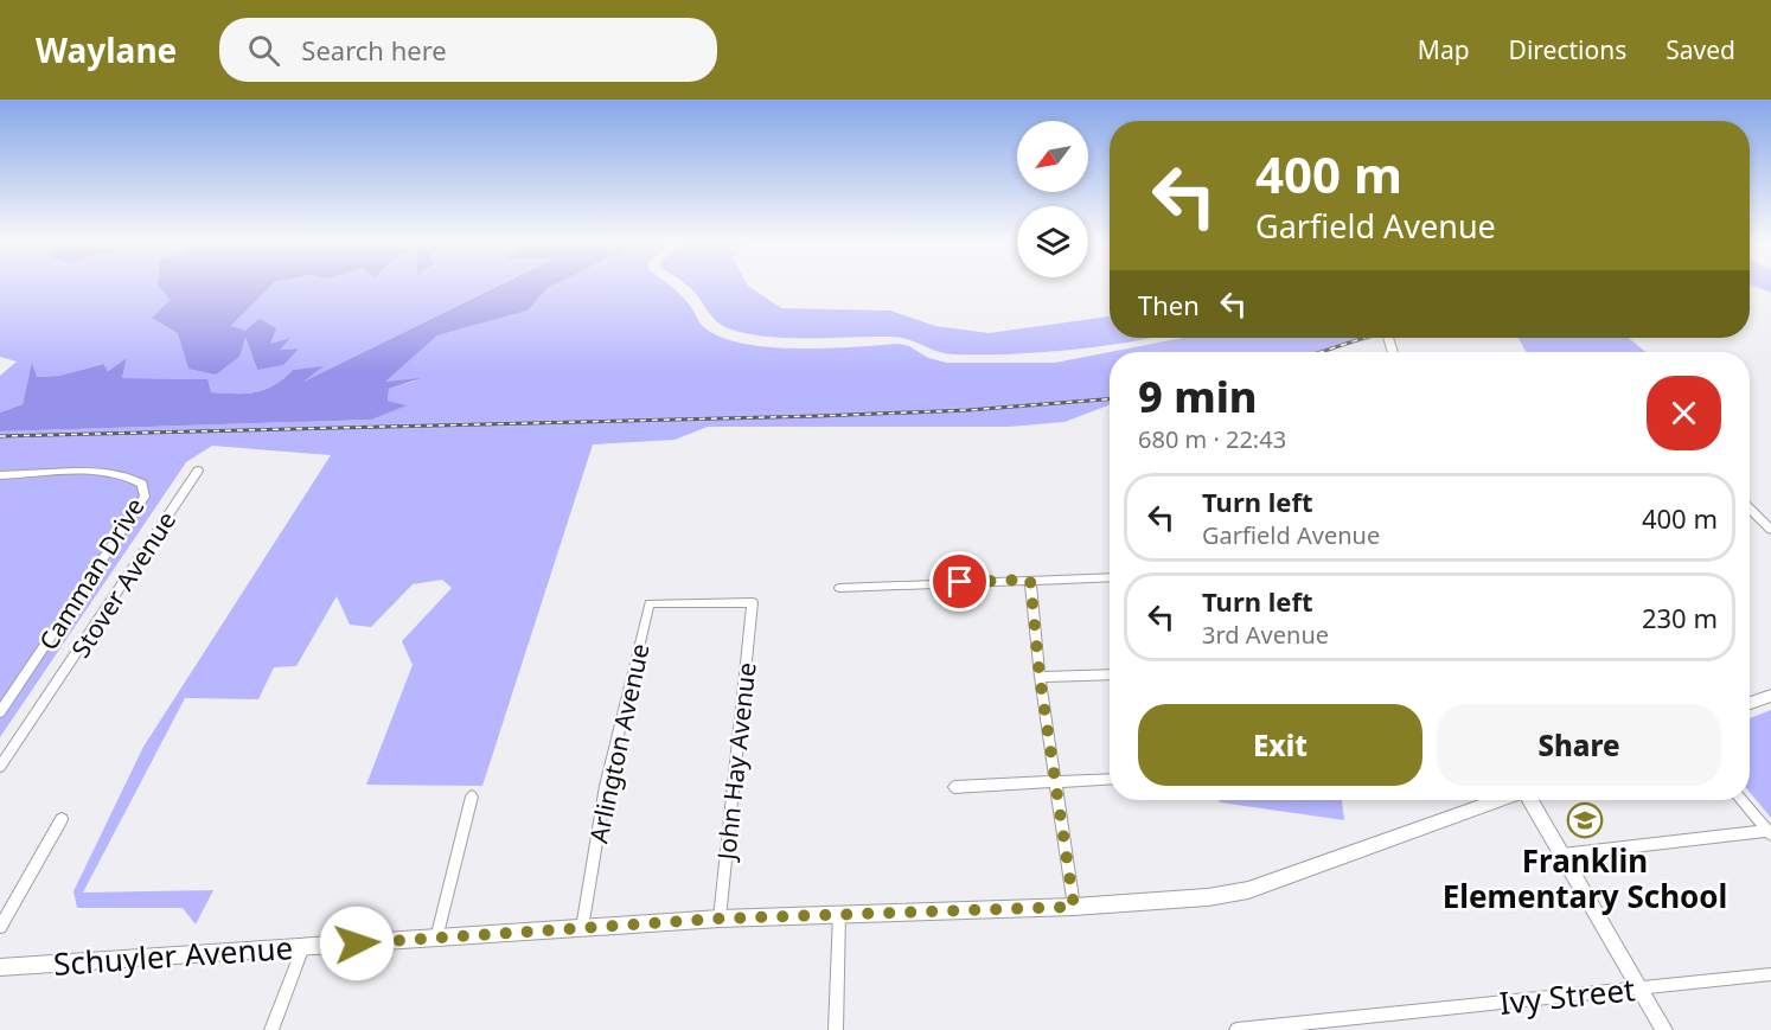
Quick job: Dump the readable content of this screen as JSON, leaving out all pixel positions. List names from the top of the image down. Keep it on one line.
{"streets":{"main road":["Schuyler Avenue"],"street":["Camman Drive","Stover Avenue","Arlington Avenue","John Hay Avenue","Ivy Street"]},"crossings":[["Arlington Avenue","John Hay Avenue"],["Arlington Avenue","Schuyler Avenue"],["John Hay Avenue","Schuyler Avenue"]],"places":{"school or university":["Franklin Elementary School"]},"north":"bottom left","page":{"header":"Waylane","search":"Search here","nav":["Map","Directions","Saved"],"turn":["400 m","Garfield Avenue"],"then":"Then","heading":["9 min","680 m · 22:43"],"list":[{"name":"Turn left","note":"Garfield Avenue","value":"400 m"},{"name":"Turn left","note":"3rd Avenue","value":"230 m"}],"buttons":["Exit","Share"]}}
